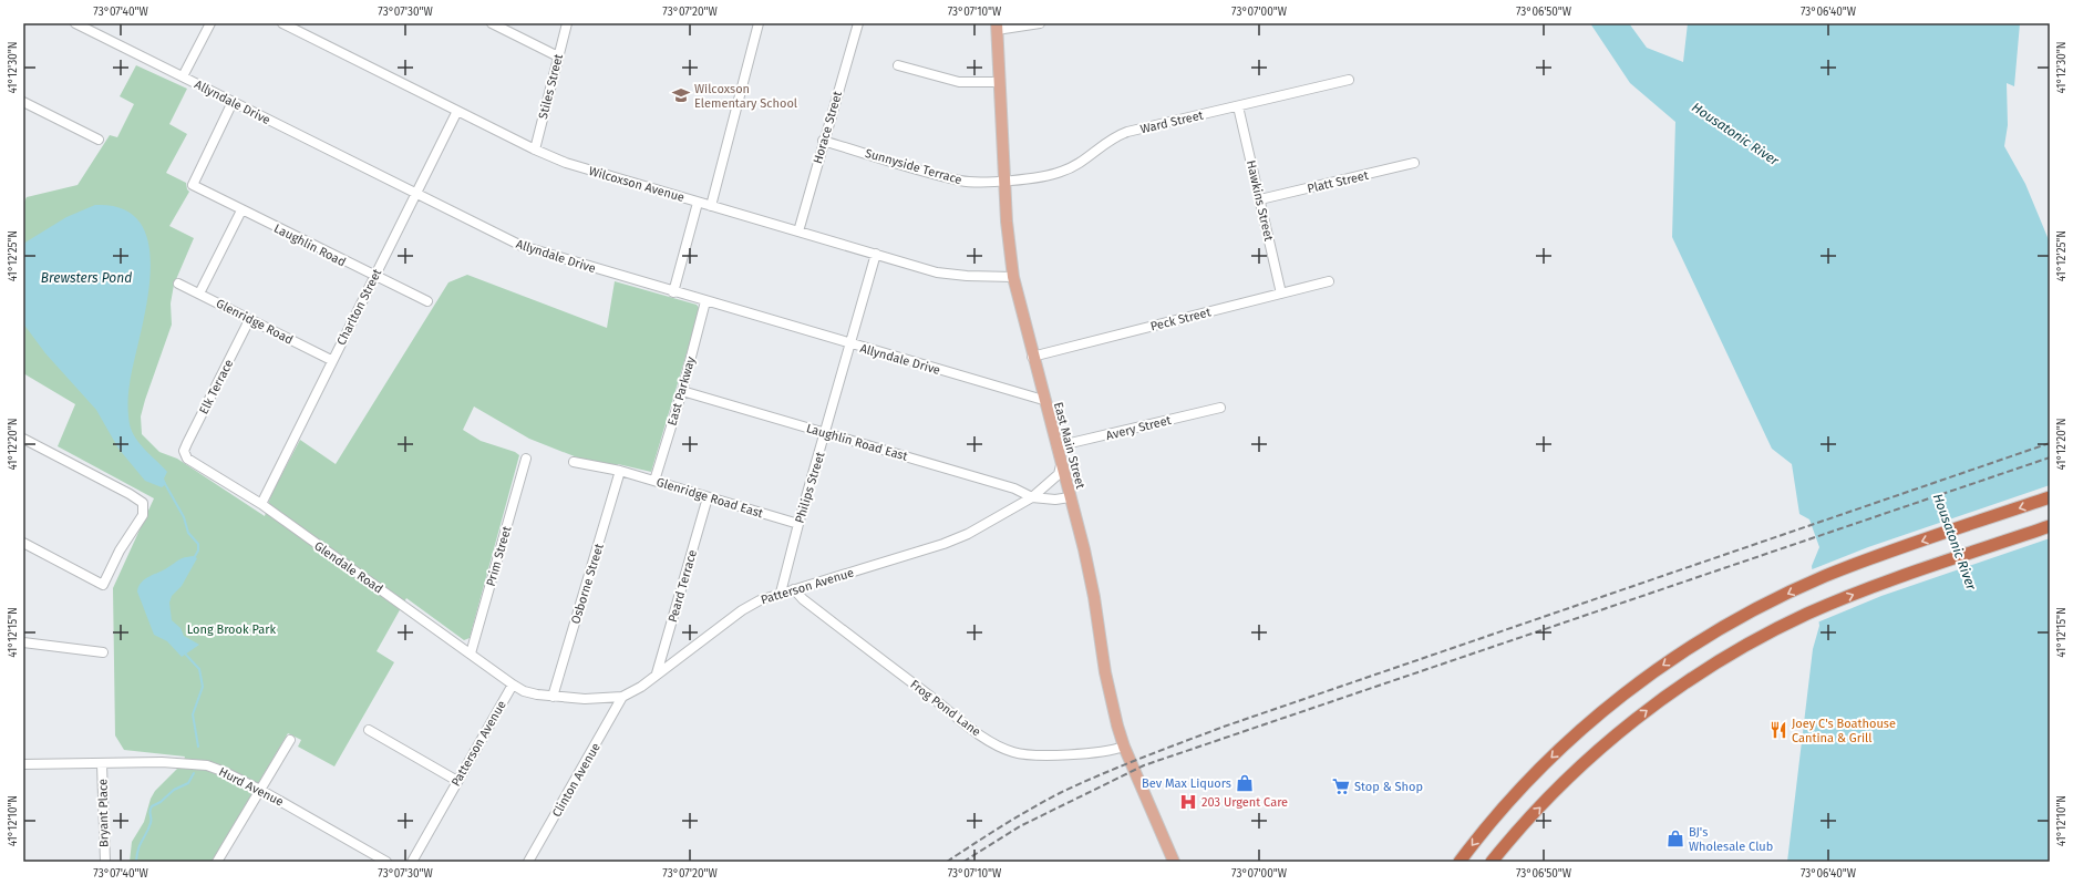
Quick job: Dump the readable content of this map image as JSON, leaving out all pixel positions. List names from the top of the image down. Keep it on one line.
{"streets":{"main road":["East Main Street"],"street":["Stiles Street","Allyndale Drive","Ward Street","Horace Street","Sunnyside Terrace","Platt Street","Wilcoxson Avenue","Hawkins Street","Laughlin Road","Charlton Street","Peck Street","Glenridge Road","Elk Terrace","East Parkway","Avery Street","Laughlin Road East","Philips Street","Glenridge Road East","Prim Street","Glendale Road","Osborne Street","Peard Terrace","Patterson Avenue","Frog Pond Lane","Clinton Avenue","Hurd Avenue","Bryant Place"]},"crossings":[["Stiles Street","Wilcoxson Avenue"],["Allyndale Drive","Laughlin Road"],["Allyndale Drive","Charlton Street"],["Allyndale Drive","East Parkway"],["Allyndale Drive","East Main Street"],["Allyndale Drive","Philips Street"],["Ward Street","Sunnyside Terrace"],["Ward Street","Hawkins Street"],["Ward Street","East Main Street"],["Horace Street","Sunnyside Terrace"],["Horace Street","Wilcoxson Avenue"],["Sunnyside Terrace","East Main Street"],["Platt Street","Hawkins Street"],["Wilcoxson Avenue","Charlton Street"],["Wilcoxson Avenue","East Main Street"],["Wilcoxson Avenue","Philips Street"],["Hawkins Street","Peck Street"],["Laughlin Road","Charlton Street"],["Charlton Street","Glenridge Road"],["Charlton Street","Glendale Road"],["Peck Street","East Main Street"],["Glenridge Road","Elk Terrace"],["Elk Terrace","Glendale Road"],["East Parkway","Laughlin Road East"],["East Parkway","Glenridge Road East"],["Avery Street","East Main Street"],["Laughlin Road East","Philips Street"],["Laughlin Road East","Patterson Avenue"],["East Main Street","Patterson Avenue"],["East Main Street","Frog Pond Lane"],["Philips Street","Glenridge Road East"],["Philips Street","Patterson Avenue"],["Glenridge Road East","Osborne Street"],["Glenridge Road East","Peard Terrace"],["Prim Street","Glendale Road"],["Glendale Road","Patterson Avenue"],["Osborne Street","Patterson Avenue"],["Peard Terrace","Patterson Avenue"],["Patterson Avenue","Frog Pond Lane"],["Patterson Avenue","Clinton Avenue"],["Hurd Avenue","Bryant Place"]],"water":["Housatonic River","Brewsters Pond"],"parks":["Long Brook Park"],"places":{"school or university":["Wilcoxson Elementary School"],"restaurant":["Joey C's Boathouse Cantina & Grill"],"shop":["Bev Max Liquors","BJ's Wholesale Club"],"supermarket":["Stop & Shop"],"hospital":["203 Urgent Care"]},"coordinates":["73°07'40\"W","73°07'30\"W","73°07'20\"W","73°07'10\"W","73°07'00\"W","73°06'50\"W","73°06'40\"W","41°12'30\"N","41°12'25\"N","41°12'20\"N","41°12'15\"N","41°12'10\"N"]}
